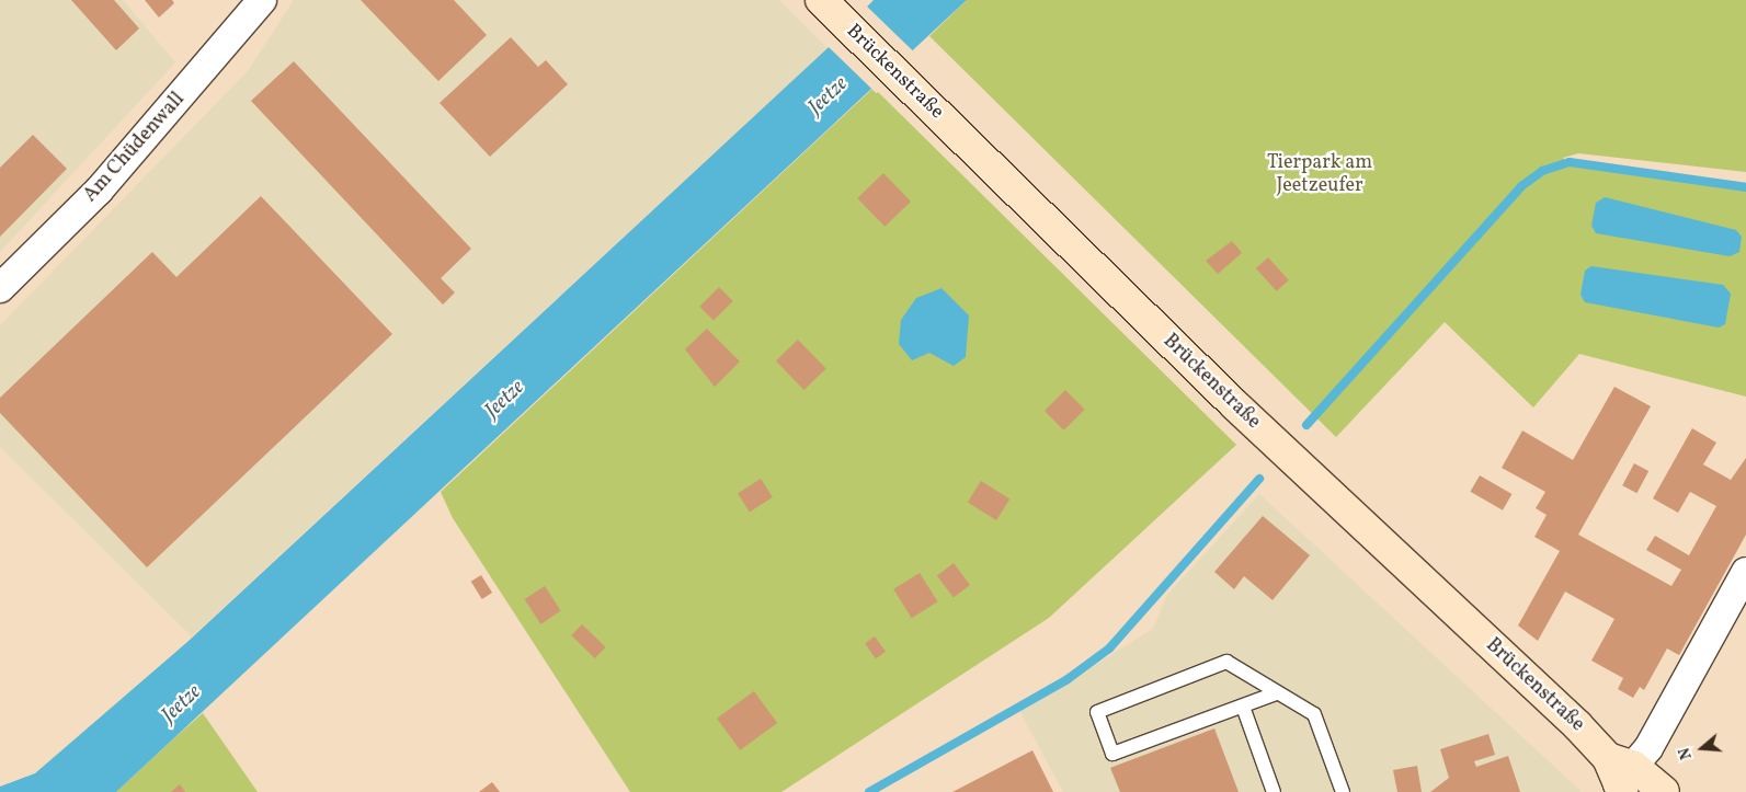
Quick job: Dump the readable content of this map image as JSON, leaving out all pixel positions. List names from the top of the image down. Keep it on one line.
{"streets":{"main road":["Brückenstraße"],"street":["Am Chüdenwall"]},"water":["Jeetze"],"parks":["Tierpark am Jeetzeufer"],"north":"left"}
